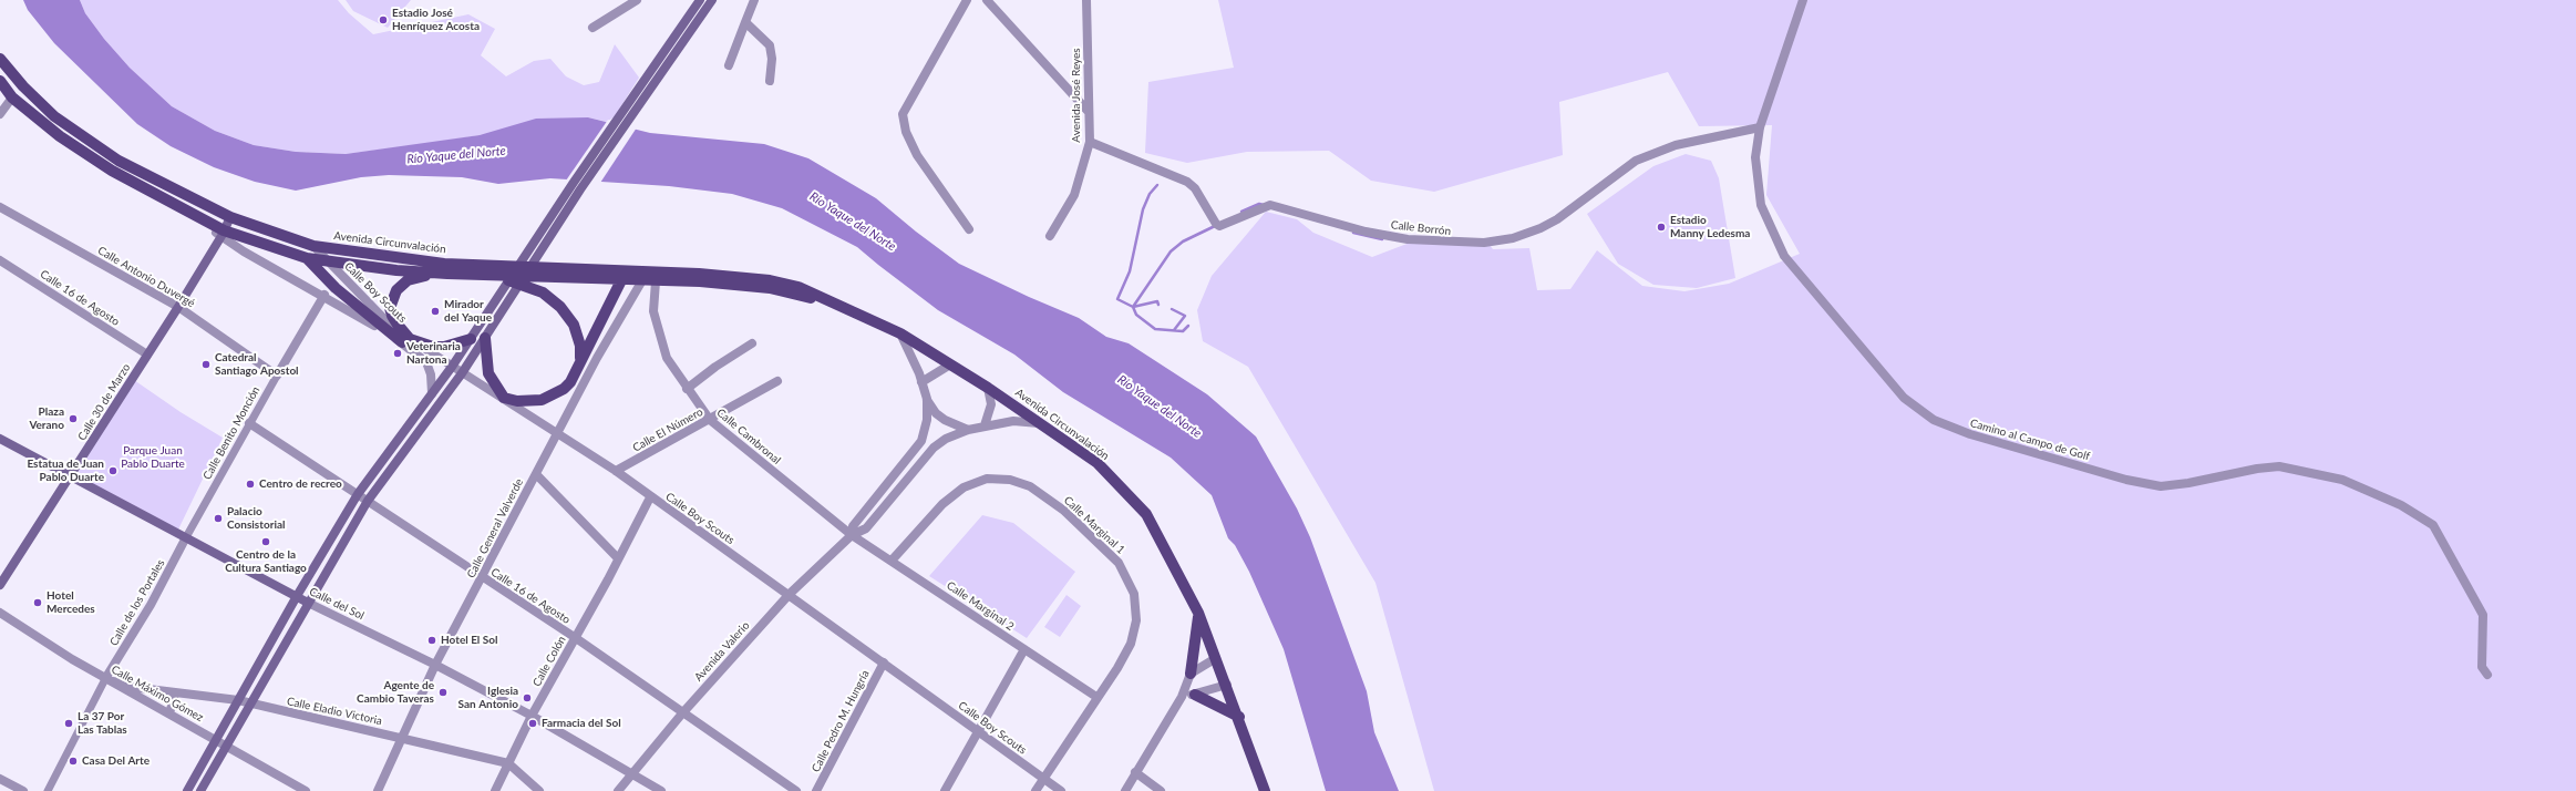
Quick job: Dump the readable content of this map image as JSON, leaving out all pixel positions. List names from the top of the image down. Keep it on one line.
{"streets":{"main road":["Avenida Circunvalación","Calle 30 de Marzo","Calle del Sol"],"street":["Avenida José Reyes","Calle Borrón","Calle Antonio Duvergé","Calle Boy Scouts","Calle 16 de Agosto","Calle El Número","Calle Benito Monción","Calle Cambronal","Camino al Campo de Golf","Calle Marginal 1","Calle General Valverde","Calle de los Portales","Calle Marginal 2","Avenida Valerio","Calle Colón","Calle Máximo Gómez","Calle Eladio Victoria","Calle Pedro M. Hungría"]},"crossings":[["Avenida José Reyes","Calle Borrón"],["Calle Borrón","Camino al Campo de Golf"],["Avenida Circunvalación","Calle Boy Scouts"],["Avenida Circunvalación","Calle 30 de Marzo"],["Avenida Circunvalación","Calle Cambronal"],["Avenida Circunvalación","Calle General Valverde"],["Avenida Circunvalación","Avenida Valerio"],["Calle Antonio Duvergé","Calle 30 de Marzo"],["Calle Antonio Duvergé","Calle Benito Monción"],["Calle Boy Scouts","Calle 30 de Marzo"],["Calle Boy Scouts","Calle El Número"],["Calle Boy Scouts","Calle Benito Monción"],["Calle Boy Scouts","Calle Marginal 1"],["Calle Boy Scouts","Calle General Valverde"],["Calle Boy Scouts","Avenida Valerio"],["Calle Boy Scouts","Calle Colón"],["Calle Boy Scouts","Calle Pedro M. Hungría"],["Calle 16 de Agosto","Calle 30 de Marzo"],["Calle 16 de Agosto","Calle Benito Monción"],["Calle 16 de Agosto","Calle General Valverde"],["Calle 16 de Agosto","Avenida Valerio"],["Calle 16 de Agosto","Calle Colón"],["Calle 30 de Marzo","Calle del Sol"],["Calle El Número","Calle Cambronal"],["Calle Benito Monción","Calle de los Portales"],["Calle Benito Monción","Calle del Sol"],["Calle Cambronal","Calle Marginal 2"],["Calle Cambronal","Avenida Valerio"],["Calle Marginal 1","Calle Marginal 2"],["Calle General Valverde","Calle del Sol"],["Calle General Valverde","Calle Eladio Victoria"],["Calle de los Portales","Calle del Sol"],["Calle de los Portales","Calle Máximo Gómez"],["Calle de los Portales","Calle Eladio Victoria"],["Calle del Sol","Avenida Valerio"],["Calle del Sol","Calle Colón"],["Calle Marginal 2","Avenida Valerio"],["Calle Colón","Calle Eladio Victoria"],["Calle Máximo Gómez","Calle Eladio Victoria"]],"water":["Río Yaque del Norte"],"parks":["Parque Juan Pablo Duarte"],"places":["Estadio José Henríquez Acosta","Estadio Manny Ledesma","Mirador del Yaque","Veterinaria Nartona","Catedral Santiago Apostol","Plaza Verano","Estatua de Juan Pablo Duarte","Centro de recreo","Palacio Consistorial","Centro de la Cultura Santiago","Hotel Mercedes","Hotel El Sol","Agente de Cambio Taveras","Iglesia San Antonio","La 37 Por Las Tablas","Farmacia del Sol","Casa Del Arte"]}
